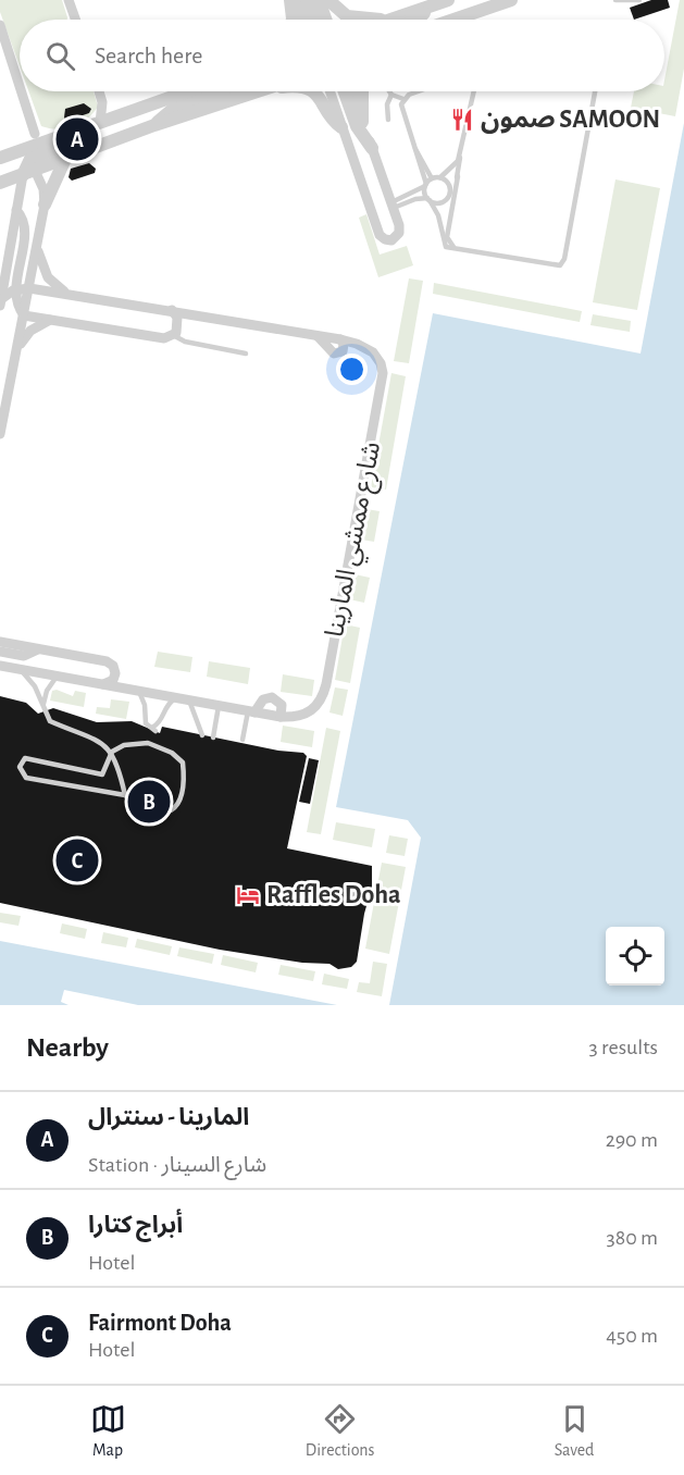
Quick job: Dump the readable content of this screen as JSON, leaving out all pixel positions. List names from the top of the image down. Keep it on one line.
{"streets":{"street":["شارع ممشي المارينا"]},"places":{"restaurant":["صمون SAMOON"],"hotel":["Raffles Doha"]},"page":{"search":"Search here","pins":["A","B","C"],"heading":["Nearby","3 results"],"list":[{"mark":"A","name":"المارينا - سنترال","note":"Station · شارع السينار","value":"290 m"},{"mark":"B","name":"أبراج كتارا","note":"Hotel","value":"380 m"},{"mark":"C","name":"Fairmont Doha","note":"Hotel","value":"450 m"}],"nav":["Map","Directions","Saved"]}}
